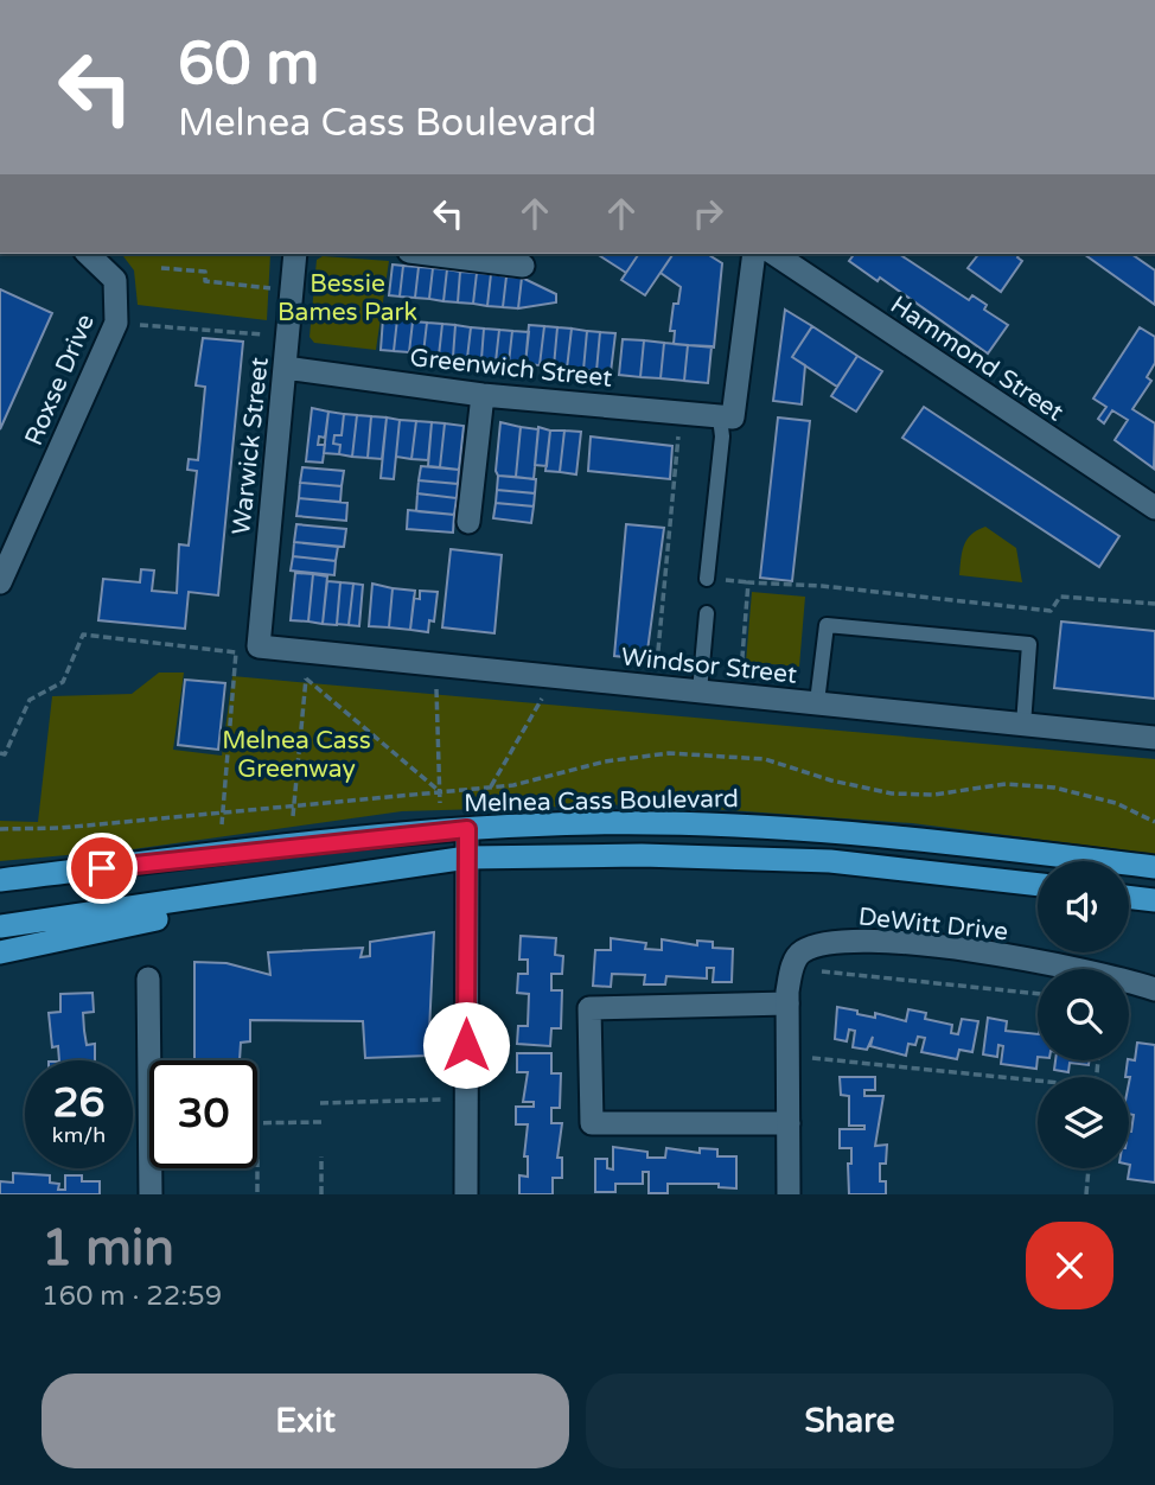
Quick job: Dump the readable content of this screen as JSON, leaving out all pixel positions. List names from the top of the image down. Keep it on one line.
{"streets":{"main road":["Melnea Cass Boulevard"],"street":["Hammond Street","Greenwich Street","Roxse Drive","Warwick Street","Windsor Street","DeWitt Drive"]},"crossings":[["Greenwich Street","Warwick Street"],["Warwick Street","Windsor Street"]],"parks":["Bessie Bames Park","Melnea Cass Greenway"],"page":{"turn":["60 m","Melnea Cass Boulevard"],"speed":"26 km/h","limit":"30","heading":["1 min","160 m · 22:59"],"buttons":["Exit","Share"]}}
